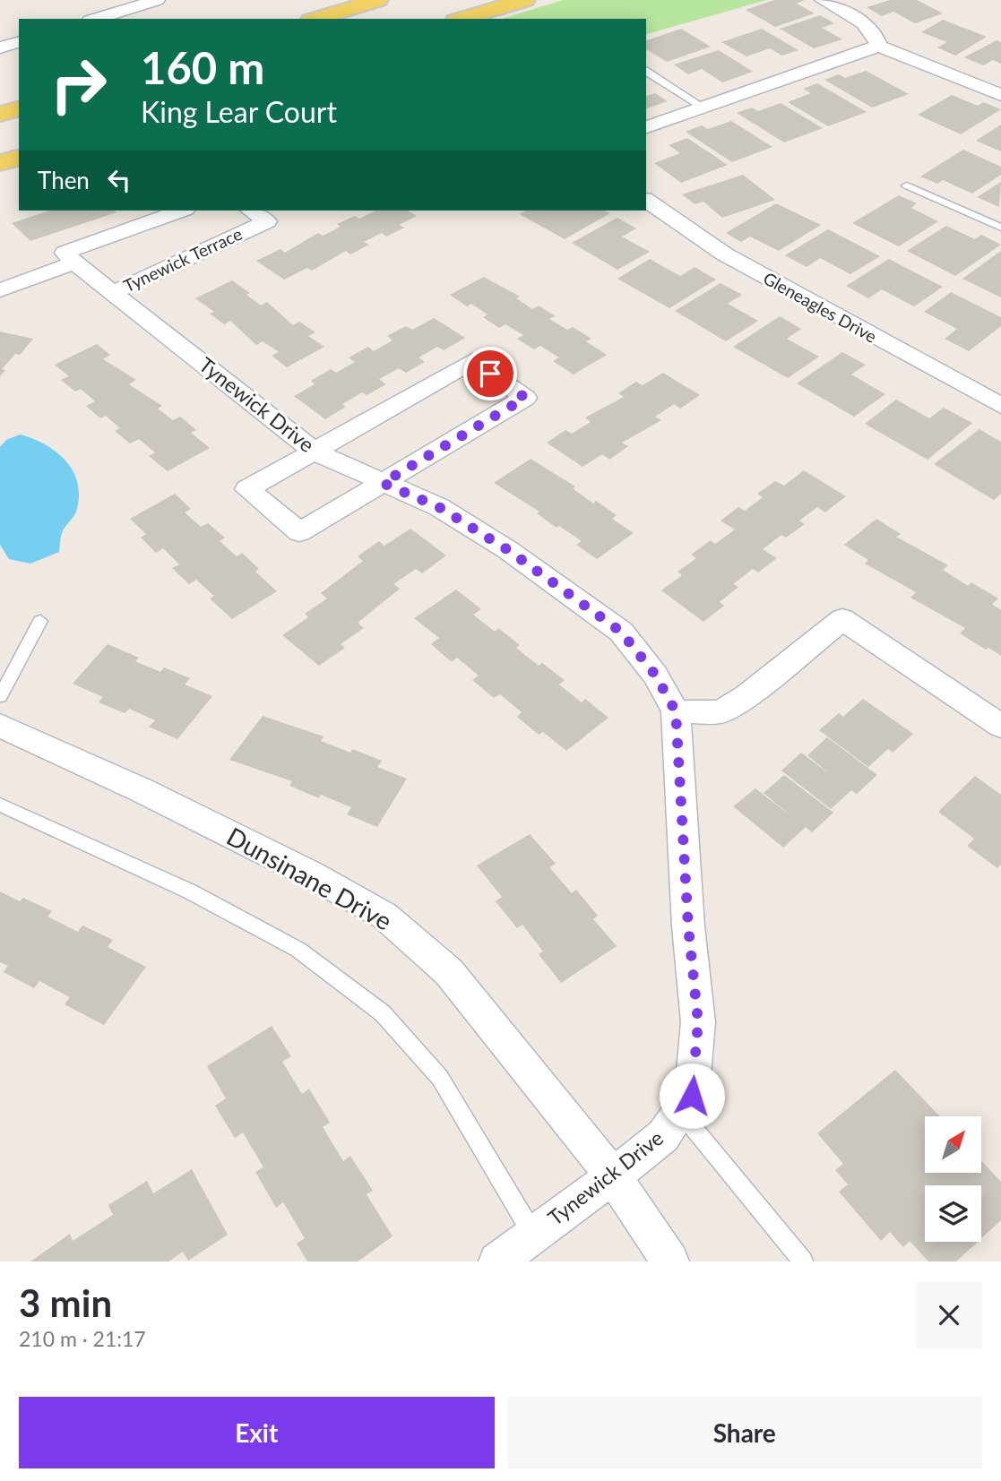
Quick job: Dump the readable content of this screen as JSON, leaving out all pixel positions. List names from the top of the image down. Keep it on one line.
{"streets":{"street":["Tynewick Terrace","Gleneagles Drive","Tynewick Drive","Dunsinane Drive"]},"crossings":[["Tynewick Terrace","Tynewick Drive"],["Tynewick Drive","Dunsinane Drive"]],"north":"top right","page":{"turn":["160 m","King Lear Court"],"then":"Then","heading":["3 min","210 m · 21:17"],"buttons":["Exit","Share"]}}
